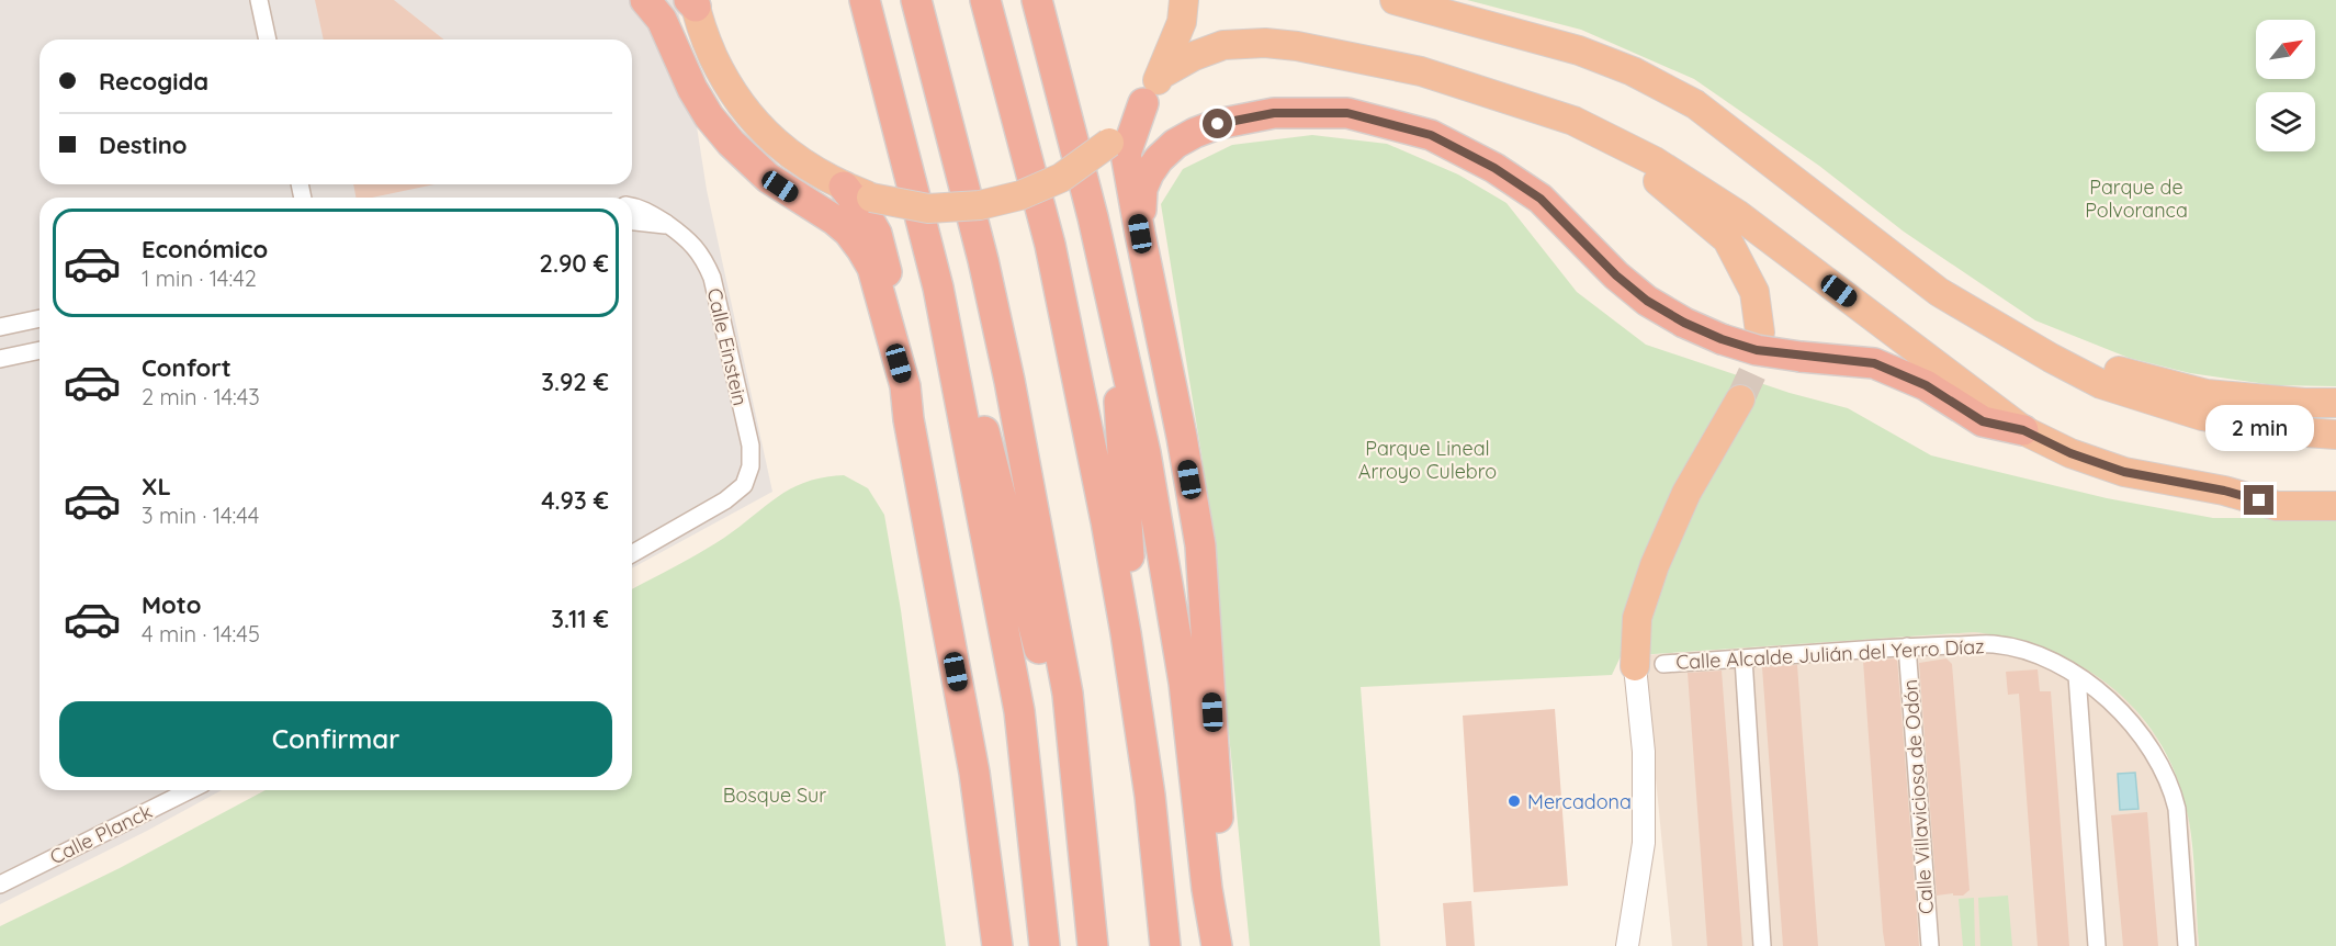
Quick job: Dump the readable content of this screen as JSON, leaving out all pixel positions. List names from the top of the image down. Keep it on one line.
{"streets":{"street":["Calle Einstein","Calle Alcalde Julián del Yerro Díaz","Calle Villaviciosa de Odón","Calle Planck"]},"crossings":[["Calle Alcalde Julián del Yerro Díaz","Calle Villaviciosa de Odón"]],"parks":["Parque de Polvoranca","Parque Lineal Arroyo Culebro","Bosque Sur"],"places":["Mercadona"],"north":"top right","page":{"banner":["Recogida","Destino"],"list":[{"name":"Económico","note":"1 min · 14:42","value":"2.90 €"},{"name":"Confort","note":"2 min · 14:43","value":"3.92 €"},{"name":"XL","note":"3 min · 14:44","value":"4.93 €"},{"name":"Moto","note":"4 min · 14:45","value":"3.11 €"}],"bubble":"2 min","buttons":"Confirmar"}}
